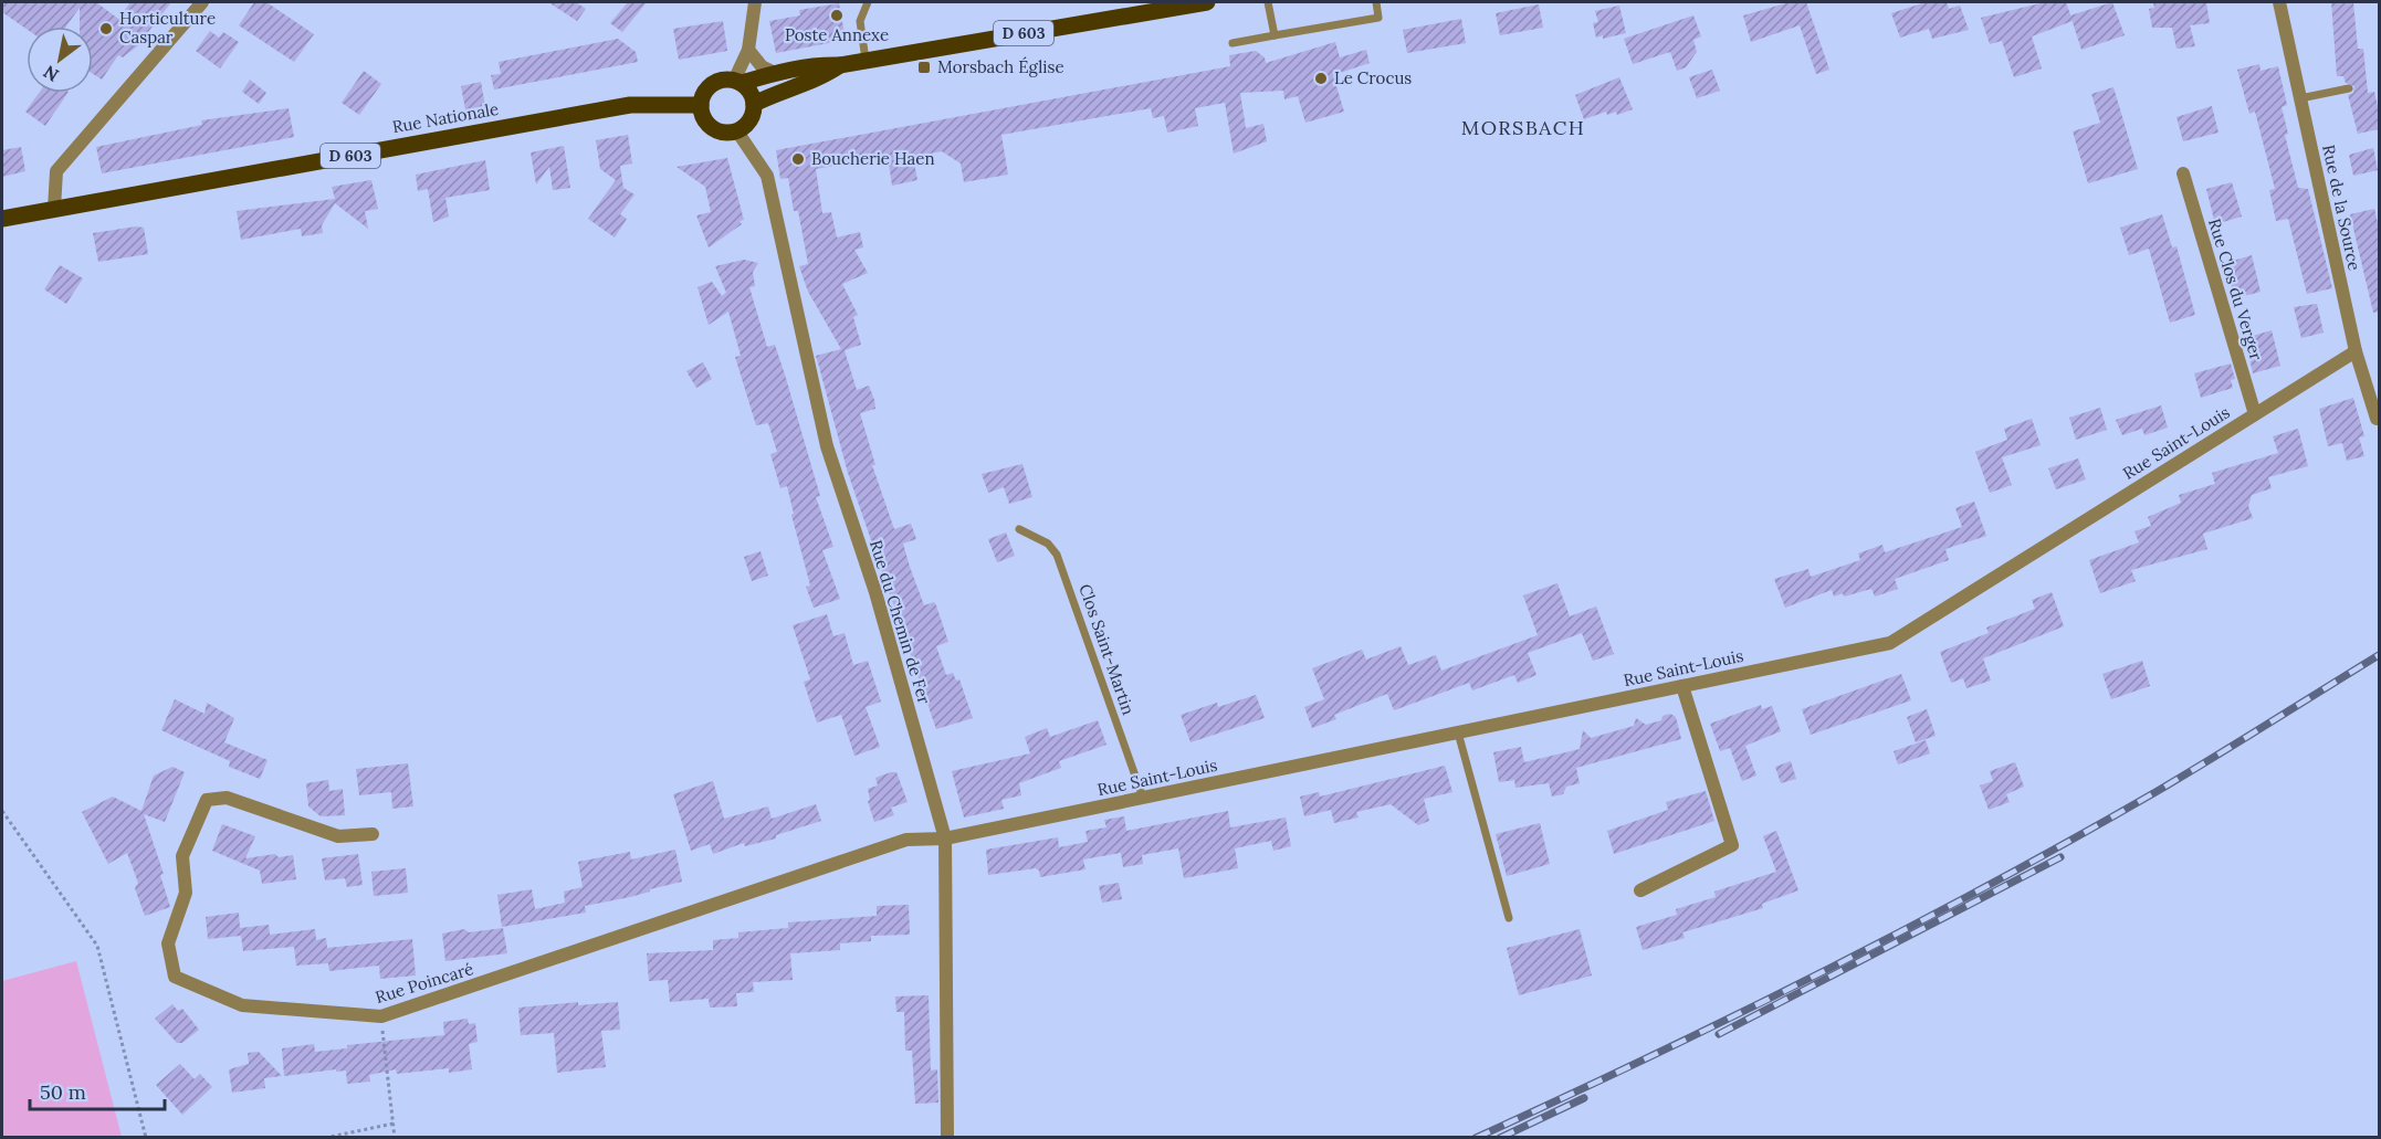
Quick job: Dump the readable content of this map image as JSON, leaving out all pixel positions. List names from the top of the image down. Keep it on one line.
{"streets":{"main road":["D 603","Rue Nationale"],"street":["Rue de la Source","Rue Clos du Verger","Rue Saint-Louis","Rue du Chemin de Fer","Rue Poincaré"],"lane":["Clos Saint-Martin"]},"crossings":[["D 603","Rue Nationale"],["D 603","Rue du Chemin de Fer"],["Rue Nationale","Rue du Chemin de Fer"],["Rue de la Source","Rue Saint-Louis"],["Rue Clos du Verger","Rue Saint-Louis"],["Rue Saint-Louis","Rue du Chemin de Fer"],["Rue Saint-Louis","Clos Saint-Martin"],["Rue Saint-Louis","Rue Poincaré"],["Rue du Chemin de Fer","Rue Poincaré"]],"districts":["MORSBACH"],"places":{"other":["Poste Annexe","Horticulture Caspar","Le Crocus","Boucherie Haen"],"transit":["Morsbach Église"]},"scale_bar":"50 m","north":"bottom left"}
